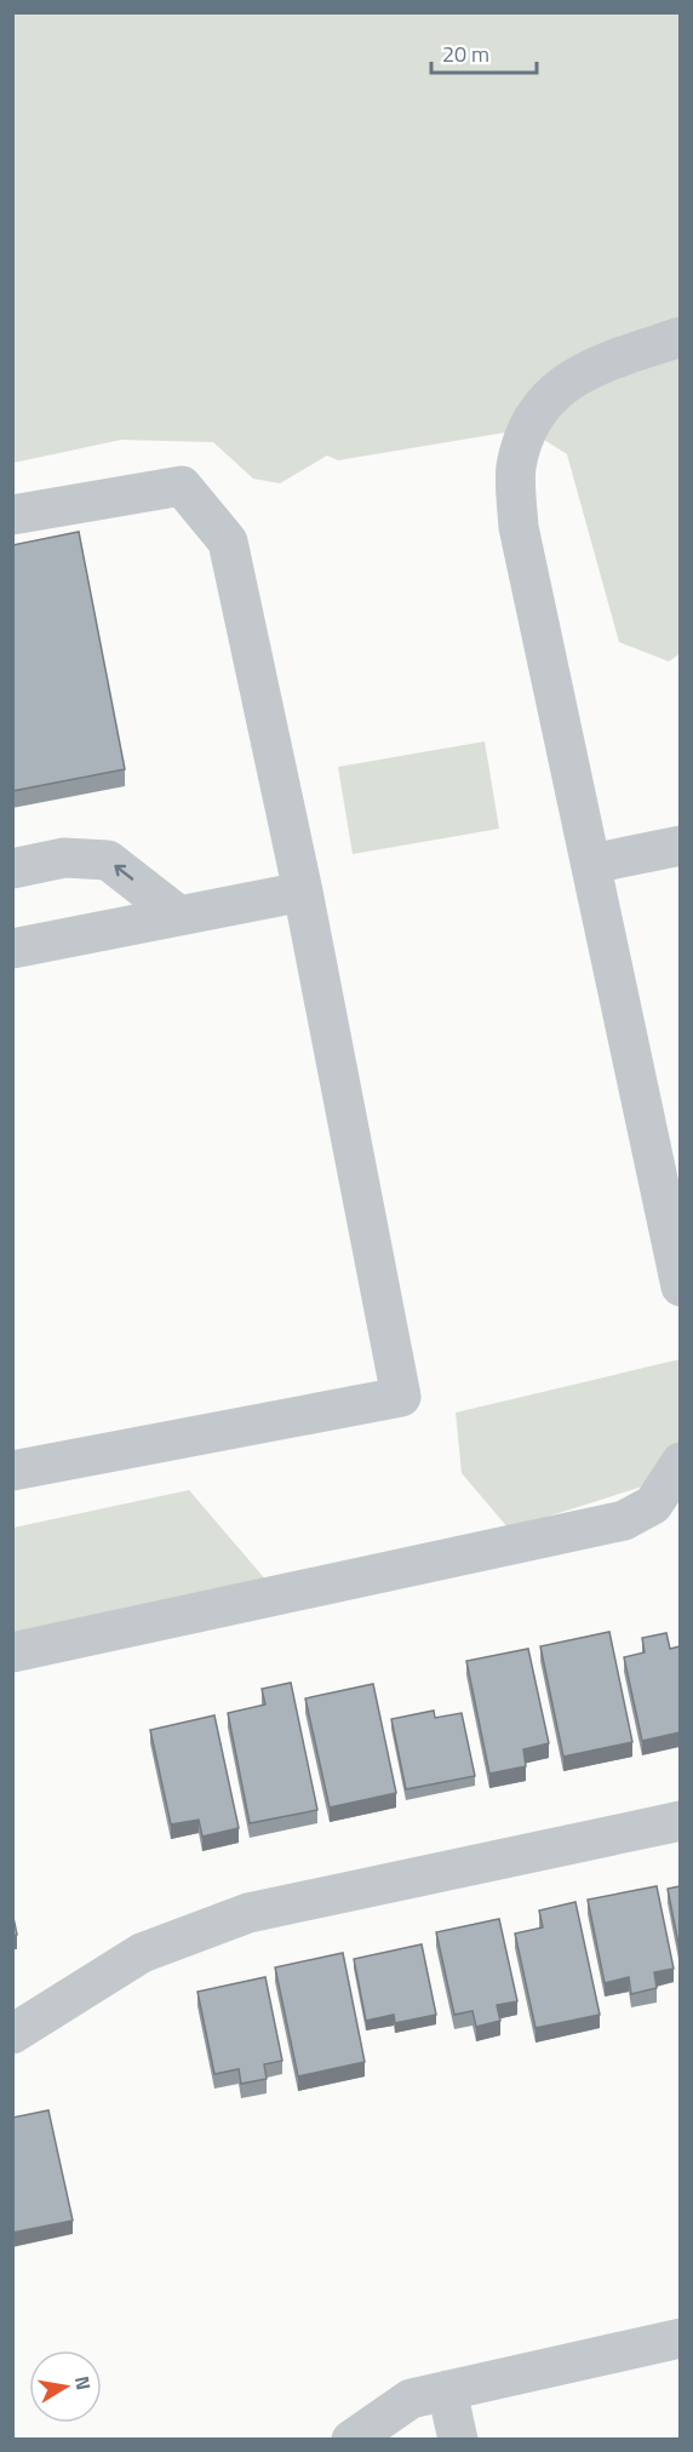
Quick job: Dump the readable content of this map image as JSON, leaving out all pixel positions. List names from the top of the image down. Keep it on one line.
{"scale_bar":"20 m","north":"right"}
